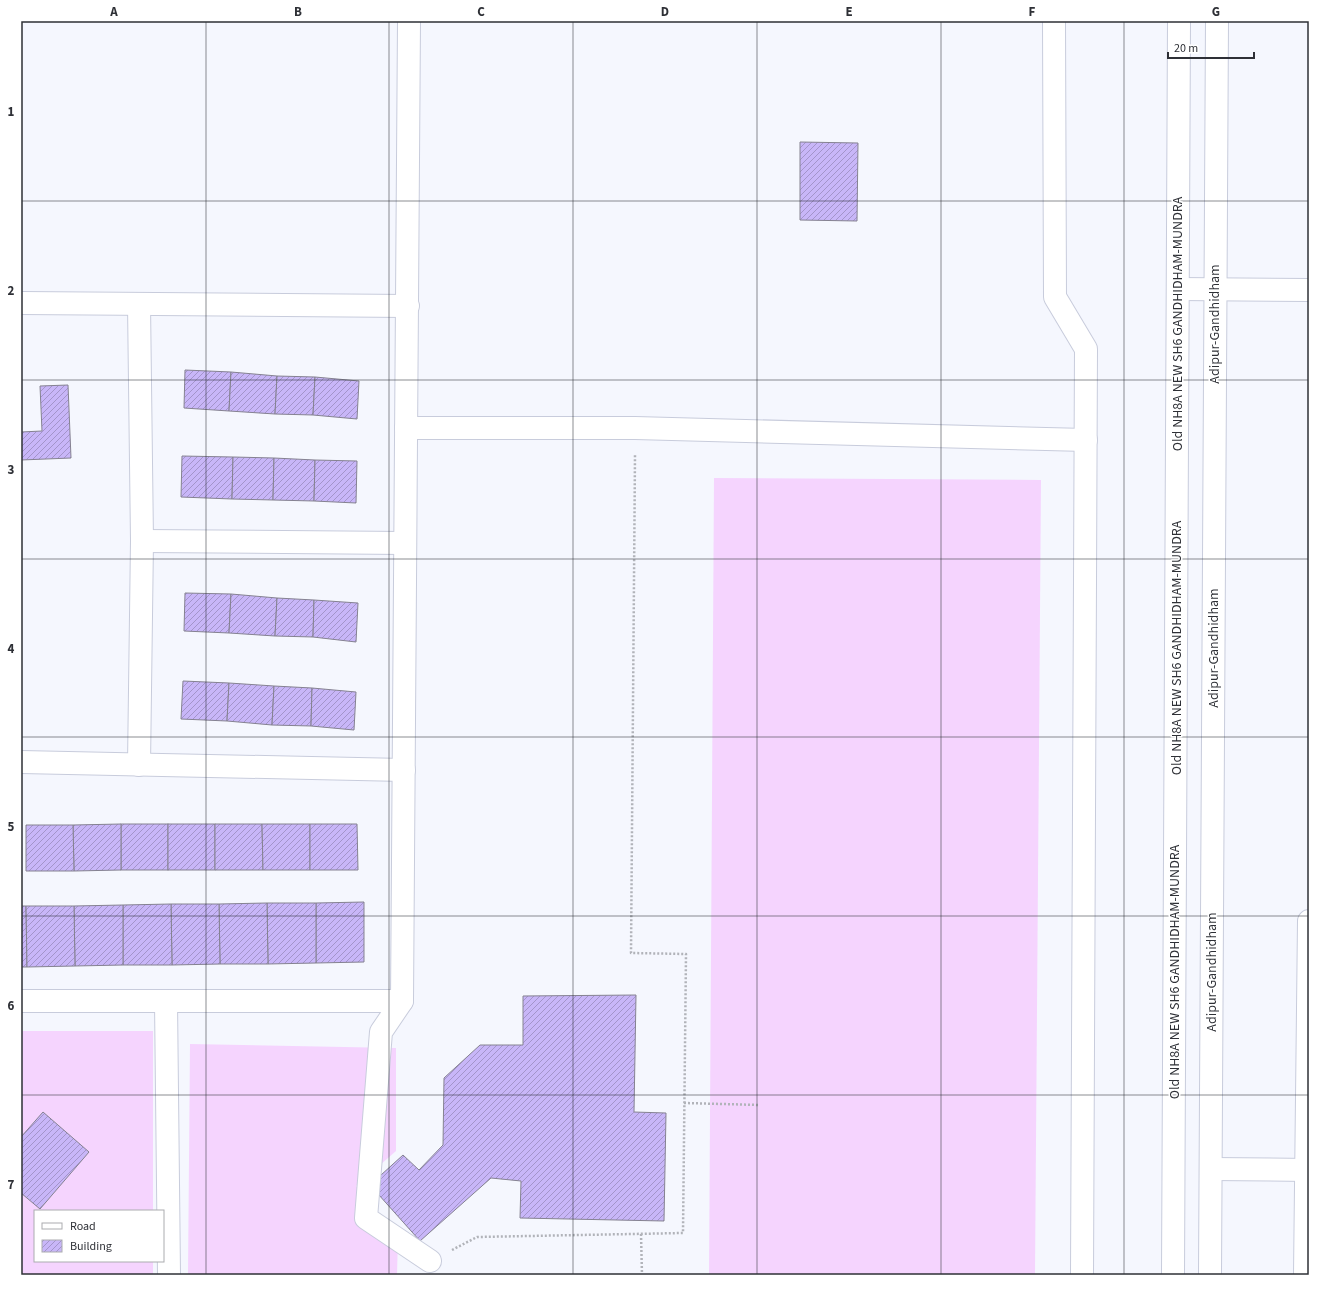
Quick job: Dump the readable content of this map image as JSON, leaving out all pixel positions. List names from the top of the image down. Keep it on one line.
{"streets":{"street":["Old NH8A NEW SH6 GANDHIDHAM-MUNDRA","Adipur-Gandhidham"]},"legend":["Road","Building"],"scale_bar":"20 m","grid":{"columns":["A","B","C","D","E","F","G"],"rows":["1","2","3","4","5","6","7"]}}
